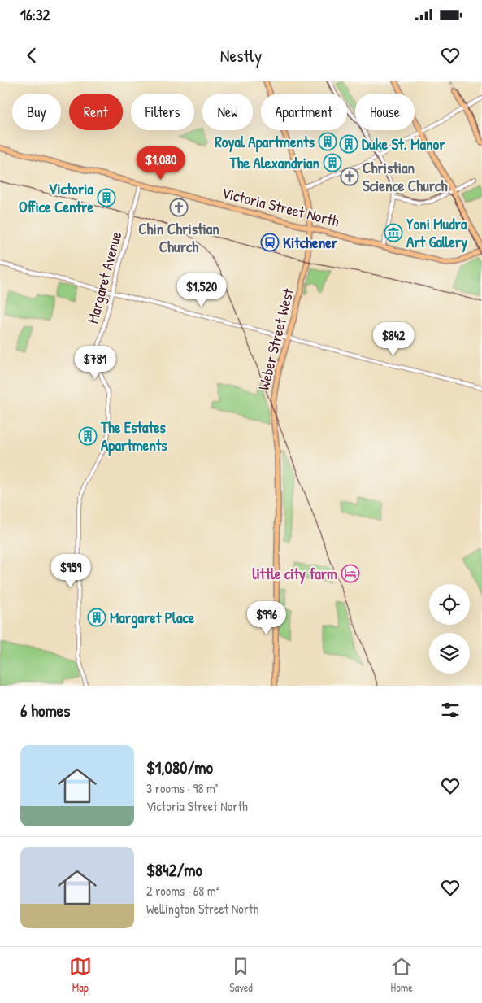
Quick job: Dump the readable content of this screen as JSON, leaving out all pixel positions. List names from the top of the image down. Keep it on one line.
{"streets":{"main road":["Victoria Street North","Weber Street West"],"street":["Margaret Avenue"]},"crossings":[["Victoria Street North","Margaret Avenue"],["Victoria Street North","Weber Street West"]],"places":{"building":["Royal Apartments","Duke St. Manor","The Alexandrian","Victoria Office Centre","The Estates Apartments","Margaret Place"],"church":["Christian Science Church","Chin Christian Church"],"museum":["Yoni Mudra Art Gallery"],"station":["Kitchener"],"hotel":["little city farm"]},"page":{"status":"16:32","header":"Nestly","chip":["Buy","Rent","Filters","New","Apartment","House"],"price":["$1,080","$1,520","$842","$781","$959","$996"],"heading":"6 homes","list":[{"name":"$1,080/mo","note":"3 rooms · 98 m² · Victoria Street North"},{"name":"$842/mo","note":"2 rooms · 68 m² · Wellington Street North"}],"tabs":["Map","Saved","Home"]}}
